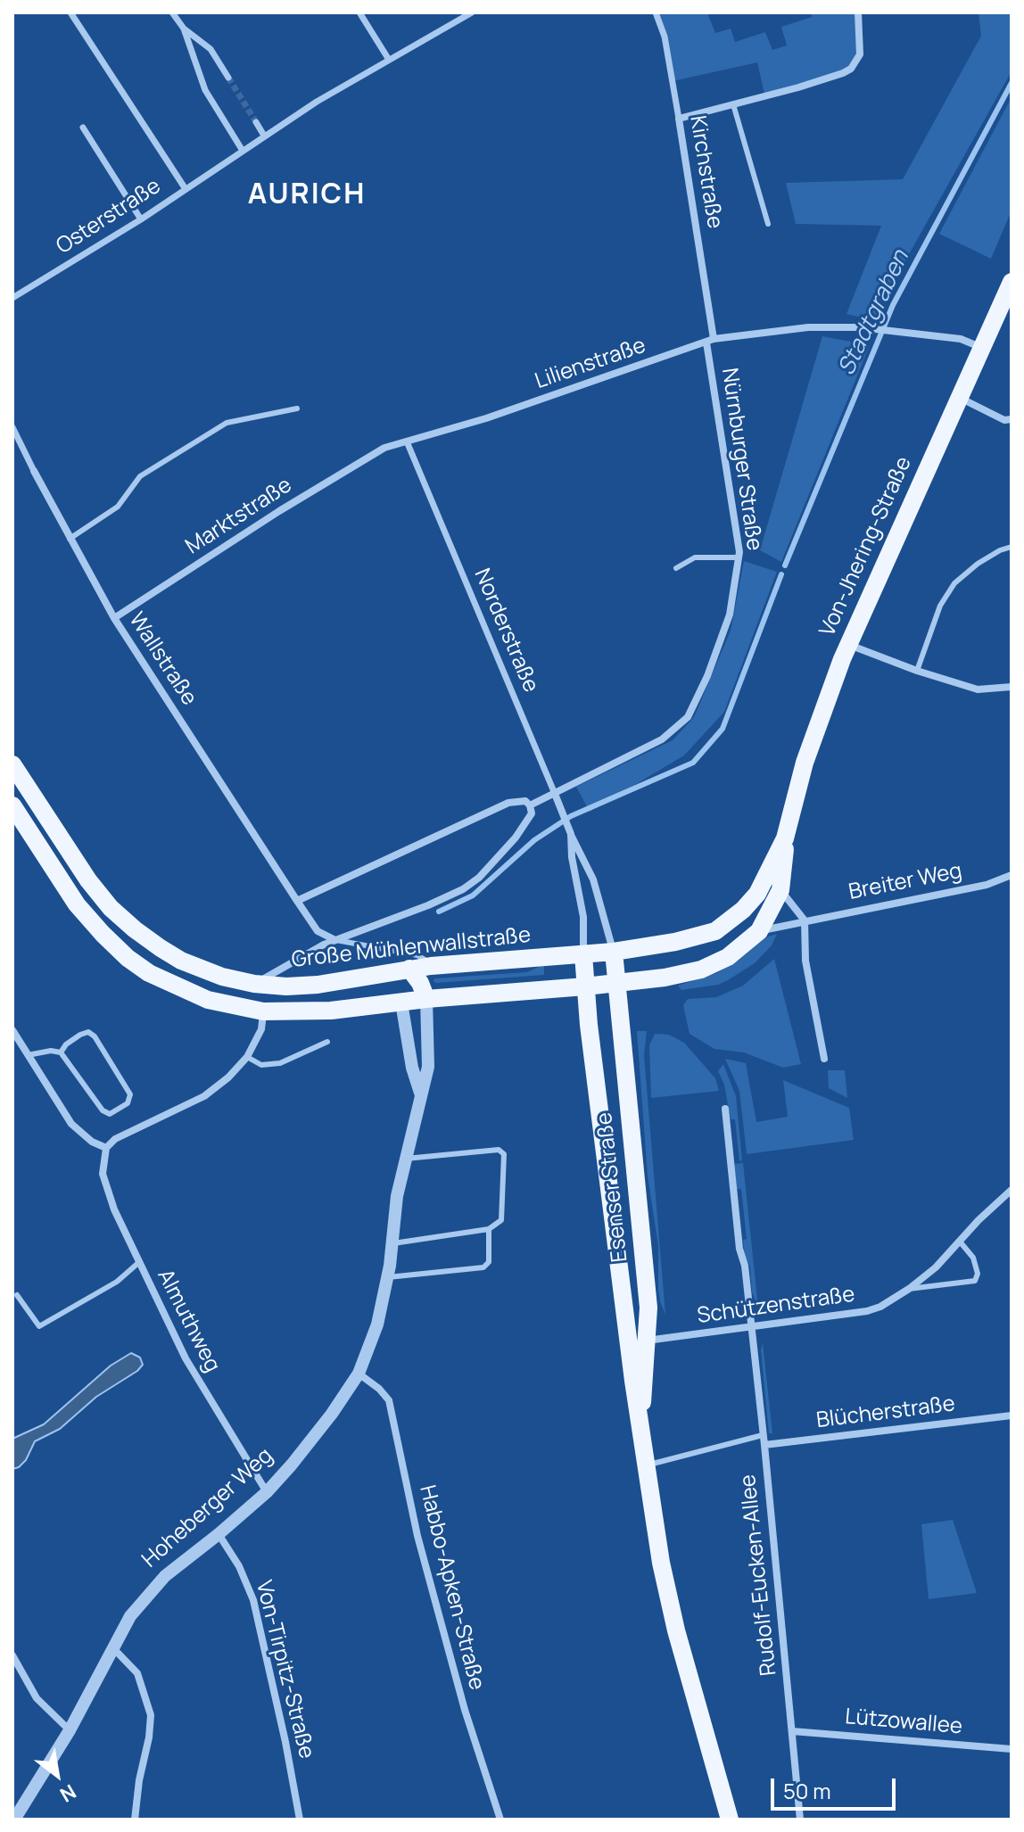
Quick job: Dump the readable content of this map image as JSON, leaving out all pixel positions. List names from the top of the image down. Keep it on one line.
{"streets":{"main road":["Von-Jhering-Straße","Große Mühlenwallstraße","Esenser Straße","Hoheberger Weg"],"street":["Kirchstraße","Osterstraße","Lilienstraße","Nürnburger Straße","Marktstraße","Norderstraße","Wallstraße","Breiter Weg","Schützenstraße","Almuthweg","Blücherstraße","Rudolf-Eucken-Allee","Habbo-Apken-Straße","Von-Tirpitz-Straße","Lützowallee"]},"crossings":[["Kirchstraße","Lilienstraße"],["Kirchstraße","Nürnburger Straße"],["Lilienstraße","Nürnburger Straße"],["Lilienstraße","Marktstraße"],["Lilienstraße","Von-Jhering-Straße"],["Lilienstraße","Norderstraße"],["Nürnburger Straße","Norderstraße"],["Marktstraße","Norderstraße"],["Marktstraße","Wallstraße"],["Von-Jhering-Straße","Norderstraße"],["Von-Jhering-Straße","Breiter Weg"],["Von-Jhering-Straße","Große Mühlenwallstraße"],["Von-Jhering-Straße","Esenser Straße"],["Norderstraße","Große Mühlenwallstraße"],["Norderstraße","Esenser Straße"],["Große Mühlenwallstraße","Esenser Straße"],["Große Mühlenwallstraße","Hoheberger Weg"],["Esenser Straße","Schützenstraße"],["Schützenstraße","Rudolf-Eucken-Allee"],["Almuthweg","Hoheberger Weg"],["Blücherstraße","Rudolf-Eucken-Allee"],["Hoheberger Weg","Habbo-Apken-Straße"],["Hoheberger Weg","Von-Tirpitz-Straße"],["Rudolf-Eucken-Allee","Lützowallee"]],"districts":["AURICH"],"water":["Stadtgraben"],"scale_bar":"50 m","north":"bottom right"}
